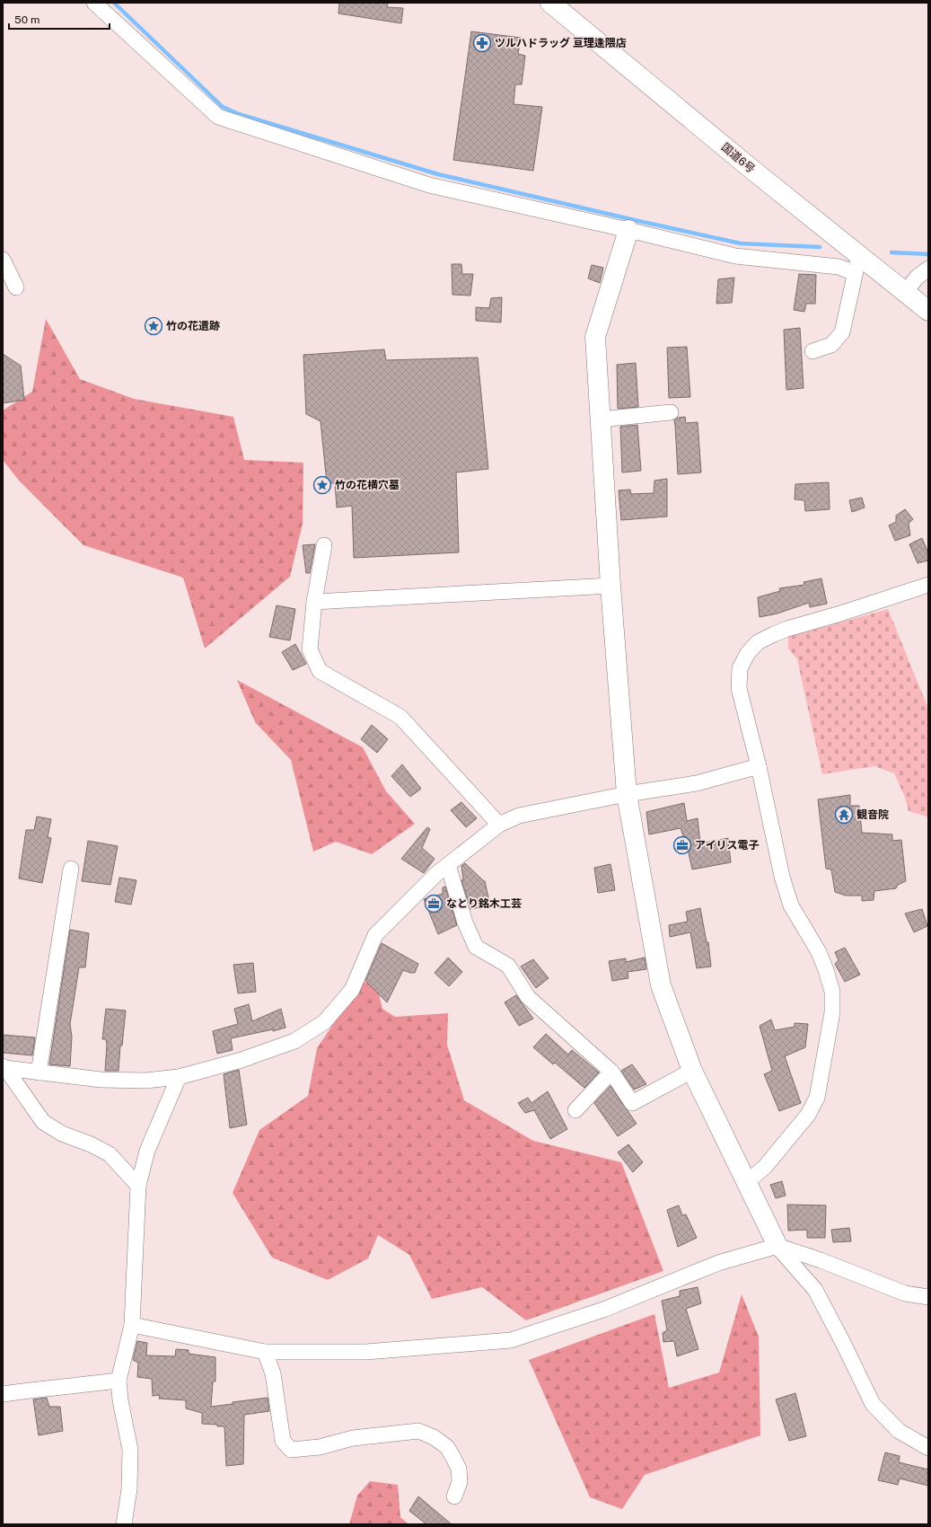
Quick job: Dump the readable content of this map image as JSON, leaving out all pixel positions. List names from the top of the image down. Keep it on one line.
{"streets":{"main road":["国道6号"]},"places":{"pharmacy":["ツルハドラッグ 亘理逢隈店"],"place":["竹の花遺跡","竹の花横穴墓"],"temple":["観音院"],"office":["アイリス電子","なとり銘木工芸"]},"scale_bar":"50 m"}
